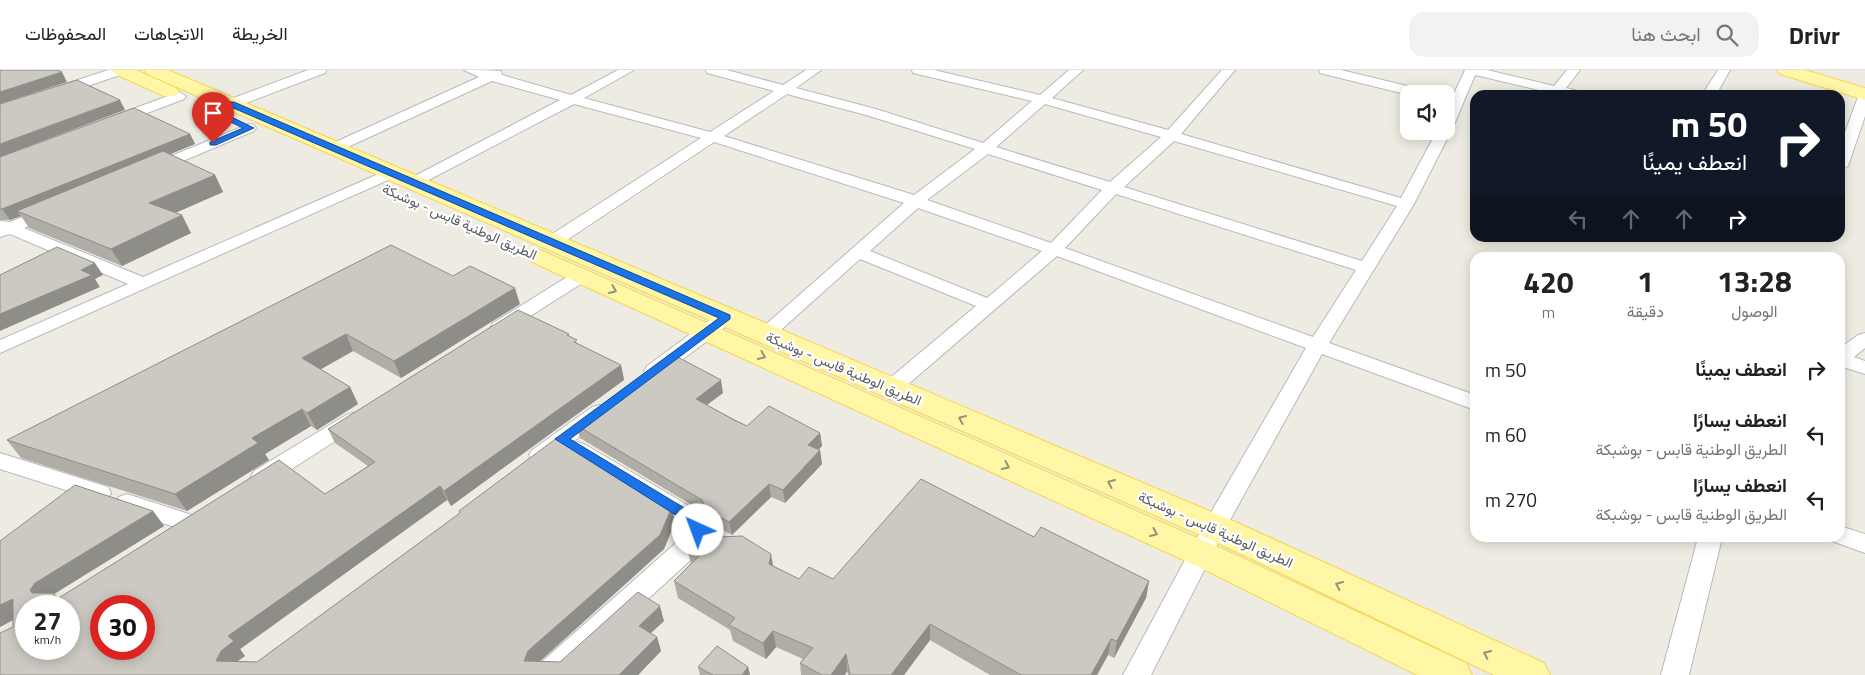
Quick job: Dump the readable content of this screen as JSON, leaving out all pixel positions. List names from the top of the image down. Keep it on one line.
{"streets":{"main road":["الطريق الوطنية قابس - بوشبكة"]},"page":{"header":"Drivr","search":"ابحث هنا","nav":["الخريطة","الاتجاهات","المحفوظات"],"turn":["50 m","انعطف يمينًا"],"eta":["13:28","الوصول","1","دقيقة","420","m"],"list":[{"name":"انعطف يمينًا","value":"50 m"},{"name":"انعطف يسارًا","note":"الطريق الوطنية قابس - بوشبكة","value":"60 m"},{"name":"انعطف يسارًا","note":"الطريق الوطنية قابس - بوشبكة","value":"270 m"}],"speed":"27 km/h","limit":"30"}}
